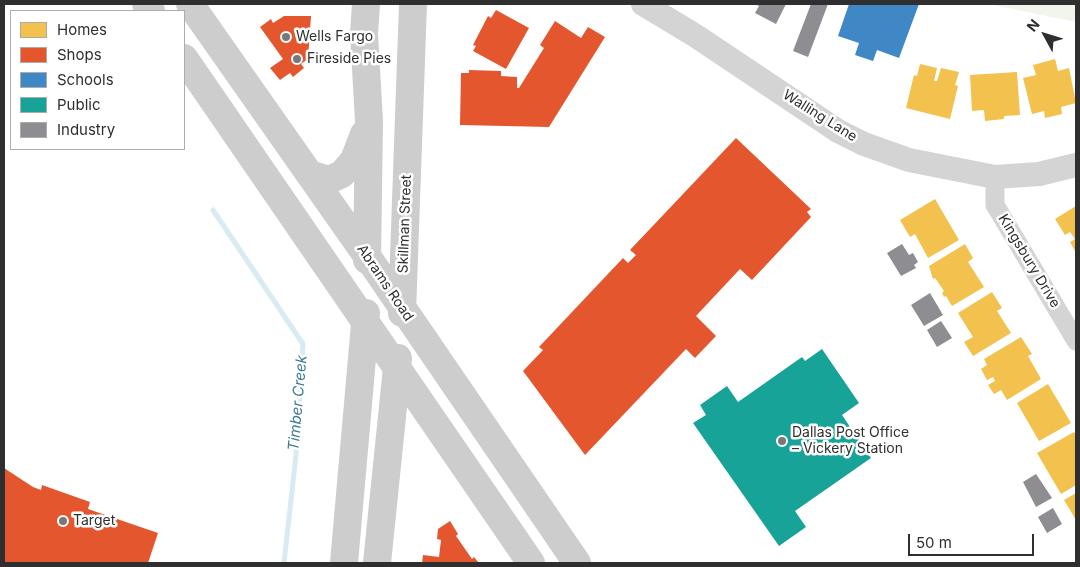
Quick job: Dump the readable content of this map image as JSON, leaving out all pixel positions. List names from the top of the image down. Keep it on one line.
{"streets":{"main road":["Skillman Street","Abrams Road"],"street":["Walling Lane","Kingsbury Drive"]},"crossings":[["Walling Lane","Kingsbury Drive"],["Skillman Street","Abrams Road"]],"water":["Timber Creek"],"places":["Wells Fargo","Fireside Pies","Dallas Post Office – Vickery Station","Target"],"legend":["Homes","Shops","Schools","Public","Industry"],"scale_bar":"50 m","north":"top left"}
